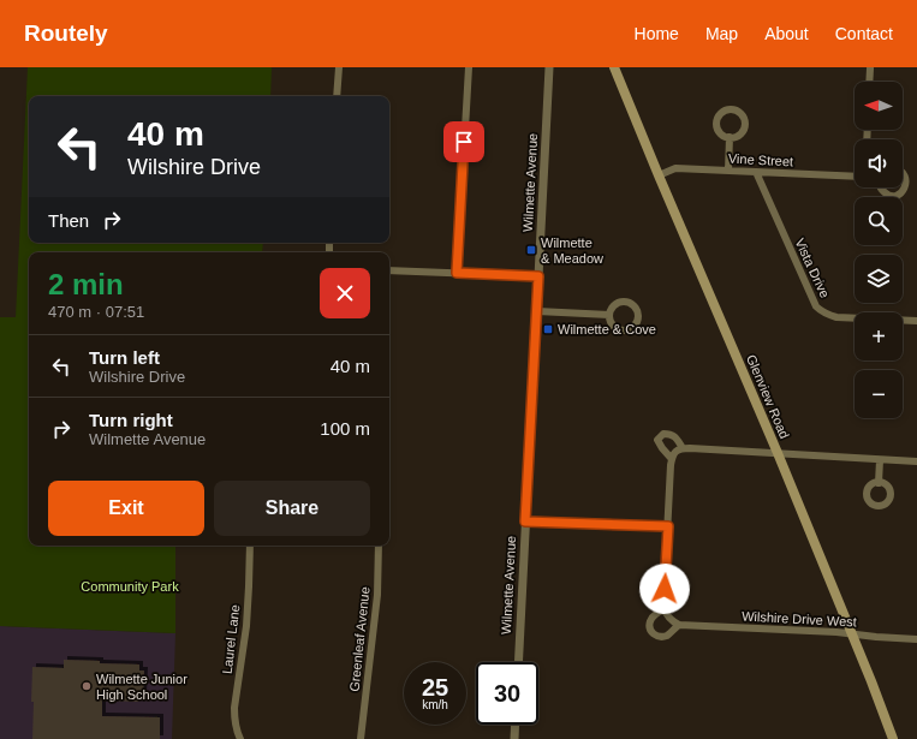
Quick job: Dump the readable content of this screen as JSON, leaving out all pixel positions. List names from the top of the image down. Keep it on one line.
{"streets":{"main road":["Glenview Road"],"street":["Vine Street","Wilmette Avenue","Vista Drive","Wilshire Drive West","Laurel Lane","Greenleaf Avenue"]},"crossings":[["Vine Street","Vista Drive"],["Vine Street","Glenview Road"],["Glenview Road","Wilshire Drive West"]],"parks":["Community Park"],"places":{"transit":["Wilmette & Meadow","Wilmette & Cove"],"other":["Wilmette Junior High School"]},"north":"left","page":{"header":"Routely","nav":["Home","Map","About","Contact"],"map_buttons":["+","−"],"turn":["40 m","Wilshire Drive"],"then":"Then","heading":["2 min","470 m · 07:51"],"list":[{"name":"Turn left","note":"Wilshire Drive","value":"40 m"},{"name":"Turn right","note":"Wilmette Avenue","value":"100 m"}],"buttons":["Exit","Share"],"speed":"25 km/h","limit":"30"}}
